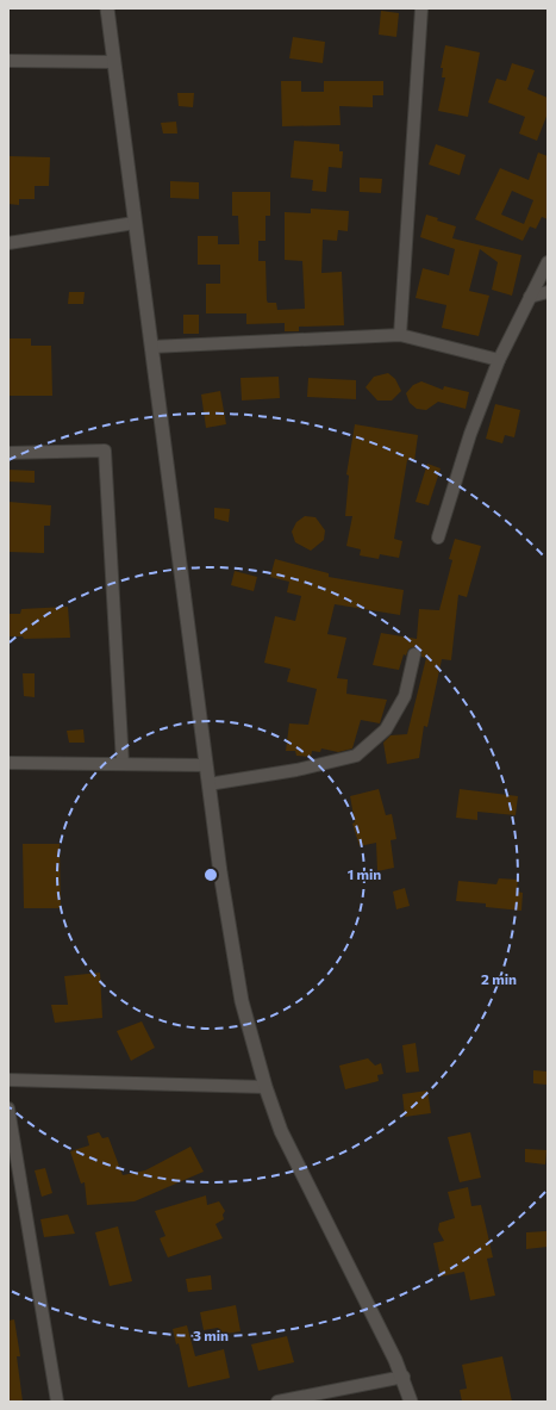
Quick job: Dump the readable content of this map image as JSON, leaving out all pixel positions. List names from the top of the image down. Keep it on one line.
{"rings":["1 min","2 min","3 min"]}
